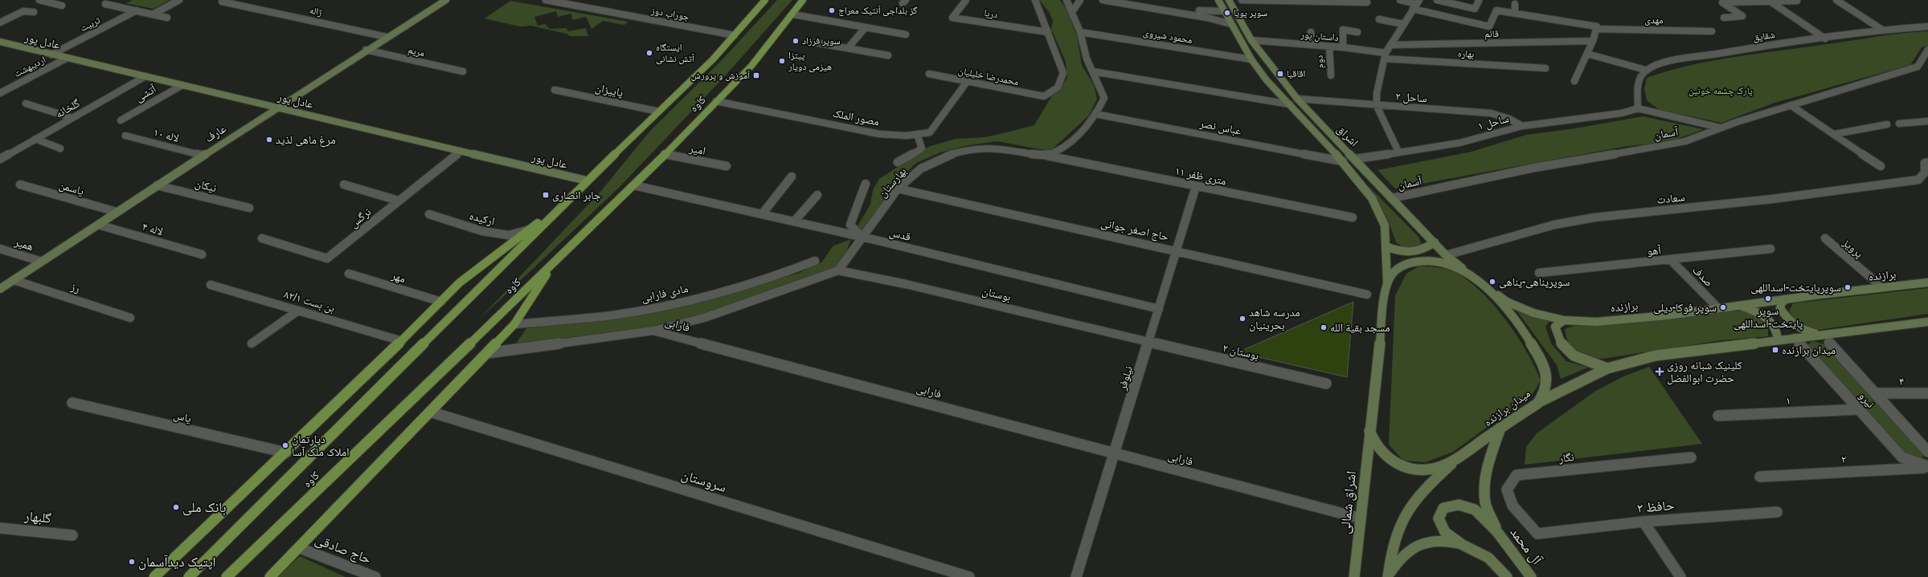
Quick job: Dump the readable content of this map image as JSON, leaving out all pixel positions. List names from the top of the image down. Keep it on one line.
{"streets":{"main road":["عادل پور","کاوه","عارف","اشراق","برازنده","میدان برازنده","اشراق شمالی","آل محمد"],"street":["ژاله","جوراب دوز","دریا","مهدی","تربیت","قائم","محمود شیروی","داستان پور","شقایق","مریم","بهاره","دوم","اردیبهشت","محمدرضا خلیلیان","پاییزان","آتشی","ساحل ۲","گلخانه","مصور الملک","ساحل ۱","عباس نصر","آسمان","لاله ۱۰","امیر","۱۱ متری ظفر","بهارستان","نیکان","یاسمن","سعادت","نرگس","ارکیده","لاله ۴","حاج اصغر جوانی","قدس","همیر","پرویز","آهو","صدف","مهر","رز","مادی فارابی","بوستان","بن بست ۸۲/۱","فارابی","بوستان ۲","نیلوفر","۴","نیرو","۱","یاس","نگار","۲","سروستان","حافظ ۲","گلبهار","حاج صادقی"]},"crossings":[["ژاله","عارف"],["جوراب دوز","کاوه"],["دریا","محمدرضا خلیلیان"],["تربیت","عادل پور"],["محمود شیروی","اشراق"],["داستان پور","بهاره"],["داستان پور","دوم"],["داستان پور","اشراق"],["عادل پور","اردیبهشت"],["عادل پور","آتشی"],["عادل پور","کاوه"],["عادل پور","گلخانه"],["عادل پور","عارف"],["عادل پور","نرگس"],["مریم","عارف"],["محمدرضا خلیلیان","مصور الملک"],["پاییزان","کاوه"],["ساحل ۲","ساحل ۱"],["ساحل ۲","اشراق"],["کاوه","مصور الملک"],["کاوه","امیر"],["کاوه","قدس"],["ساحل ۱","اشراق"],["عباس نصر","اشراق"],["عارف","لاله ۱۰"],["عارف","نیکان"],["عارف","یاسمن"],["عارف","لاله ۴"],["عارف","همیر"],["عارف","رز"],["آسمان","اشراق"],["اشراق","سعادت"],["اشراق","میدان برازنده"],["۱۱ متری ظفر","بهارستان"],["۱۱ متری ظفر","نیلوفر"],["بهارستان","حاج اصغر جوانی"],["بهارستان","قدس"],["بهارستان","بوستان"],["حاج اصغر جوانی","نیلوفر"],["قدس","نیلوفر"],["پرویز","برازنده"],["آهو","صدف"],["برازنده","صدف"],["برازنده","میدان برازنده"],["بوستان","بوستان ۲"],["بوستان","نیلوفر"],["فارابی","نیلوفر"],["فارابی","اشراق شمالی"],["بوستان ۲","نیلوفر"],["۴","نیرو"],["نیرو","۱"],["نیرو","۲"],["میدان برازنده","اشراق شمالی"],["نگار","حافظ ۲"]],"parks":["پارک چشمه خونین"],"places":{"other":["گز بلداجی آنتیک معراج","سوپر پویا","سوپر فرزاد","ایستگاه آتش نشانی","پیتزا هیزمی دویار","مرغ ماهی لذید","سوپرپناهی-پناهی","سوپرپایتخت-اسداللهی","سوپر پایتخت-اسداللهی","سوپر فوکا-دیلی","مدرسه شاهد بحرینیان","مسجد بقیة الله","دپارتمان املاک ملک آسا","بانک ملی","اپتیک دیدآسمان"],"transit":["اقاقیا","آموزش و پرورش","جابر انصاری","میدان برازنده"],"health":["کلینیک شبانه روزی حضرت ابوالفضل"]}}
